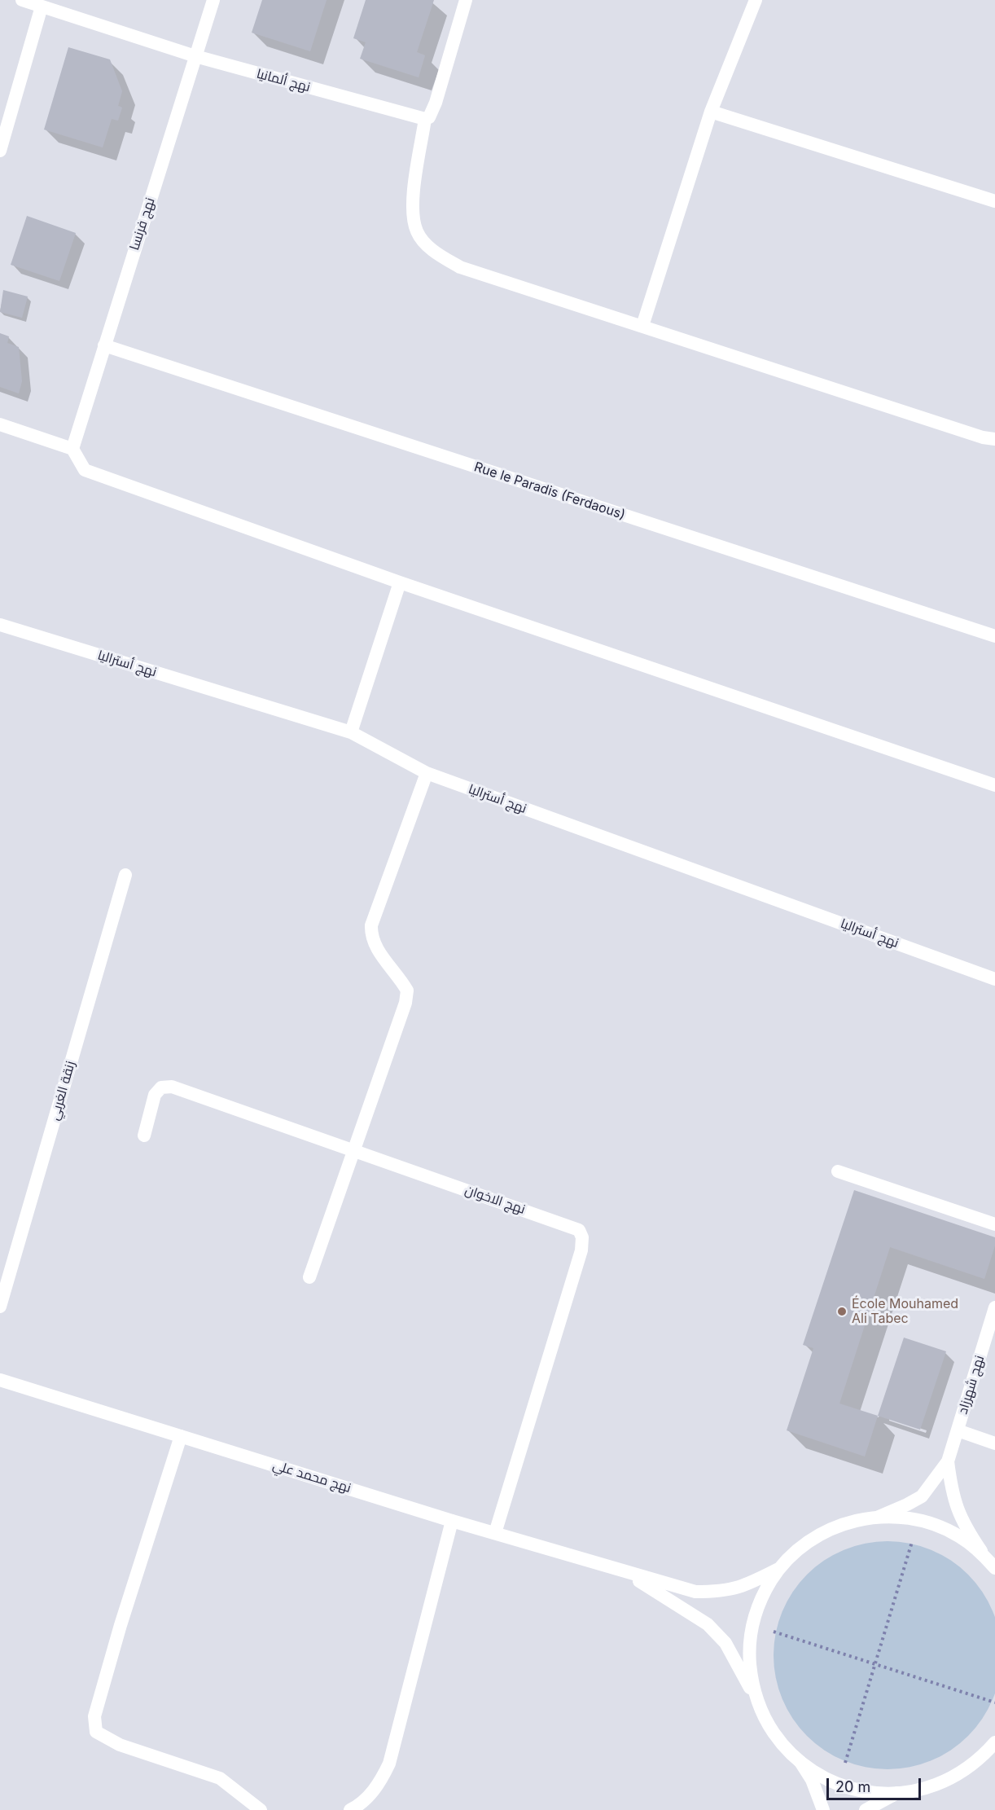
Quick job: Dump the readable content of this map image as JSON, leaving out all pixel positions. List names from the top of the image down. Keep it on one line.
{"streets":{"street":["نهج ألمانيا","نهج فرنسا","Rue le Paradis (Ferdaous)","نهج أستراليا","زنقة الغربي","نهج الاخوان","نهج شهرزاد","نهج محمد علي"]},"crossings":[["نهج ألمانيا","نهج فرنسا"],["نهج فرنسا","Rue le Paradis (Ferdaous)"],["نهج الاخوان","نهج محمد علي"]],"places":["École Mouhamed Ali Tabec"],"scale_bar":"20 m"}
